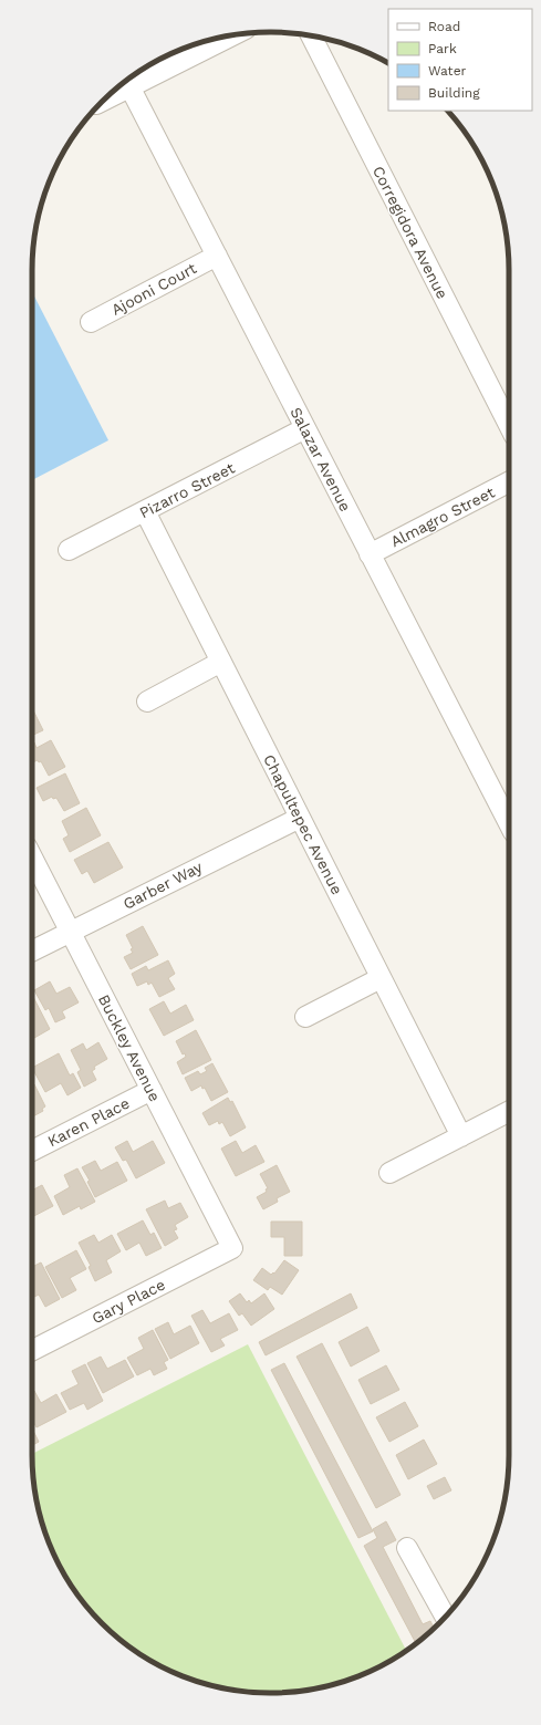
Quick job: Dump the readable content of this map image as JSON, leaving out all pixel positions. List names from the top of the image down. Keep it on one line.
{"streets":{"street":["Corregidora Avenue","Ajooni Court","Salazar Avenue","Pizarro Street","Almagro Street","Chapultepec Avenue","Garber Way","Buckley Avenue","Karen Place","Gary Place"]},"crossings":[["Ajooni Court","Salazar Avenue"],["Salazar Avenue","Pizarro Street"],["Salazar Avenue","Almagro Street"],["Pizarro Street","Chapultepec Avenue"],["Chapultepec Avenue","Garber Way"],["Garber Way","Buckley Avenue"],["Buckley Avenue","Karen Place"],["Buckley Avenue","Gary Place"]],"legend":["Road","Park","Water","Building"]}
